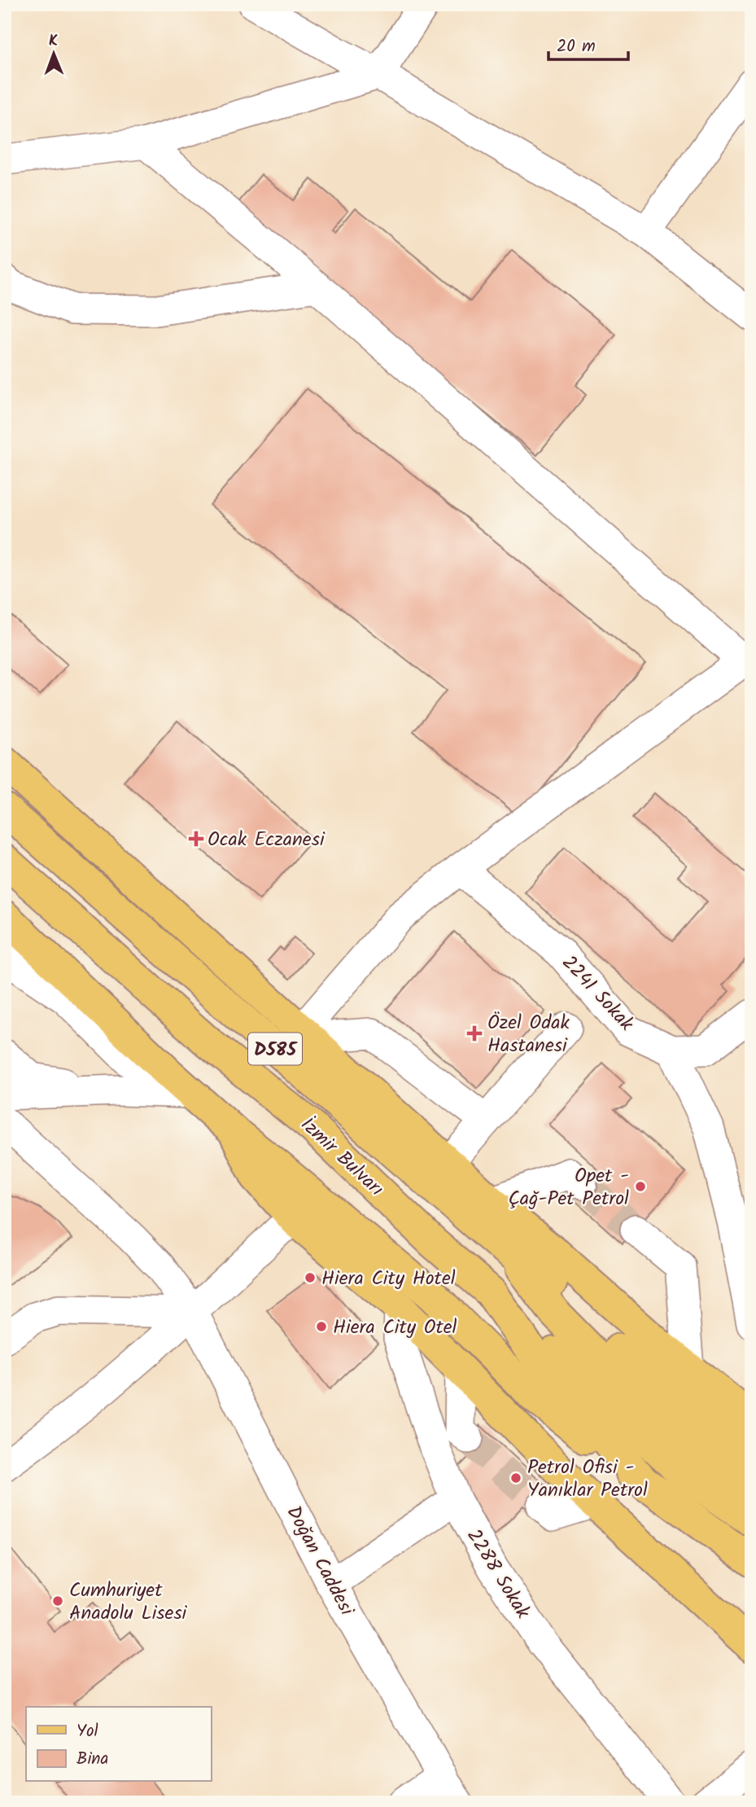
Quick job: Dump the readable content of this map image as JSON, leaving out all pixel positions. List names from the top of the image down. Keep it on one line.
{"streets":{"main road":["D585","İzmir Bulvarı"],"street":["2241 Sokak","Doğan Caddesi","2288 Sokak"]},"places":{"health":["Ocak Eczanesi","Özel Odak Hastanesi"],"other":["Opet - Çağ-Pet Petrol","Hiera City Hotel","Hiera City Otel","Petrol Ofisi - Yanıklar Petrol","Cumhuriyet Anadolu Lisesi"]},"legend":["Yol","Bina"],"scale_bar":"20 m","north":"top"}
